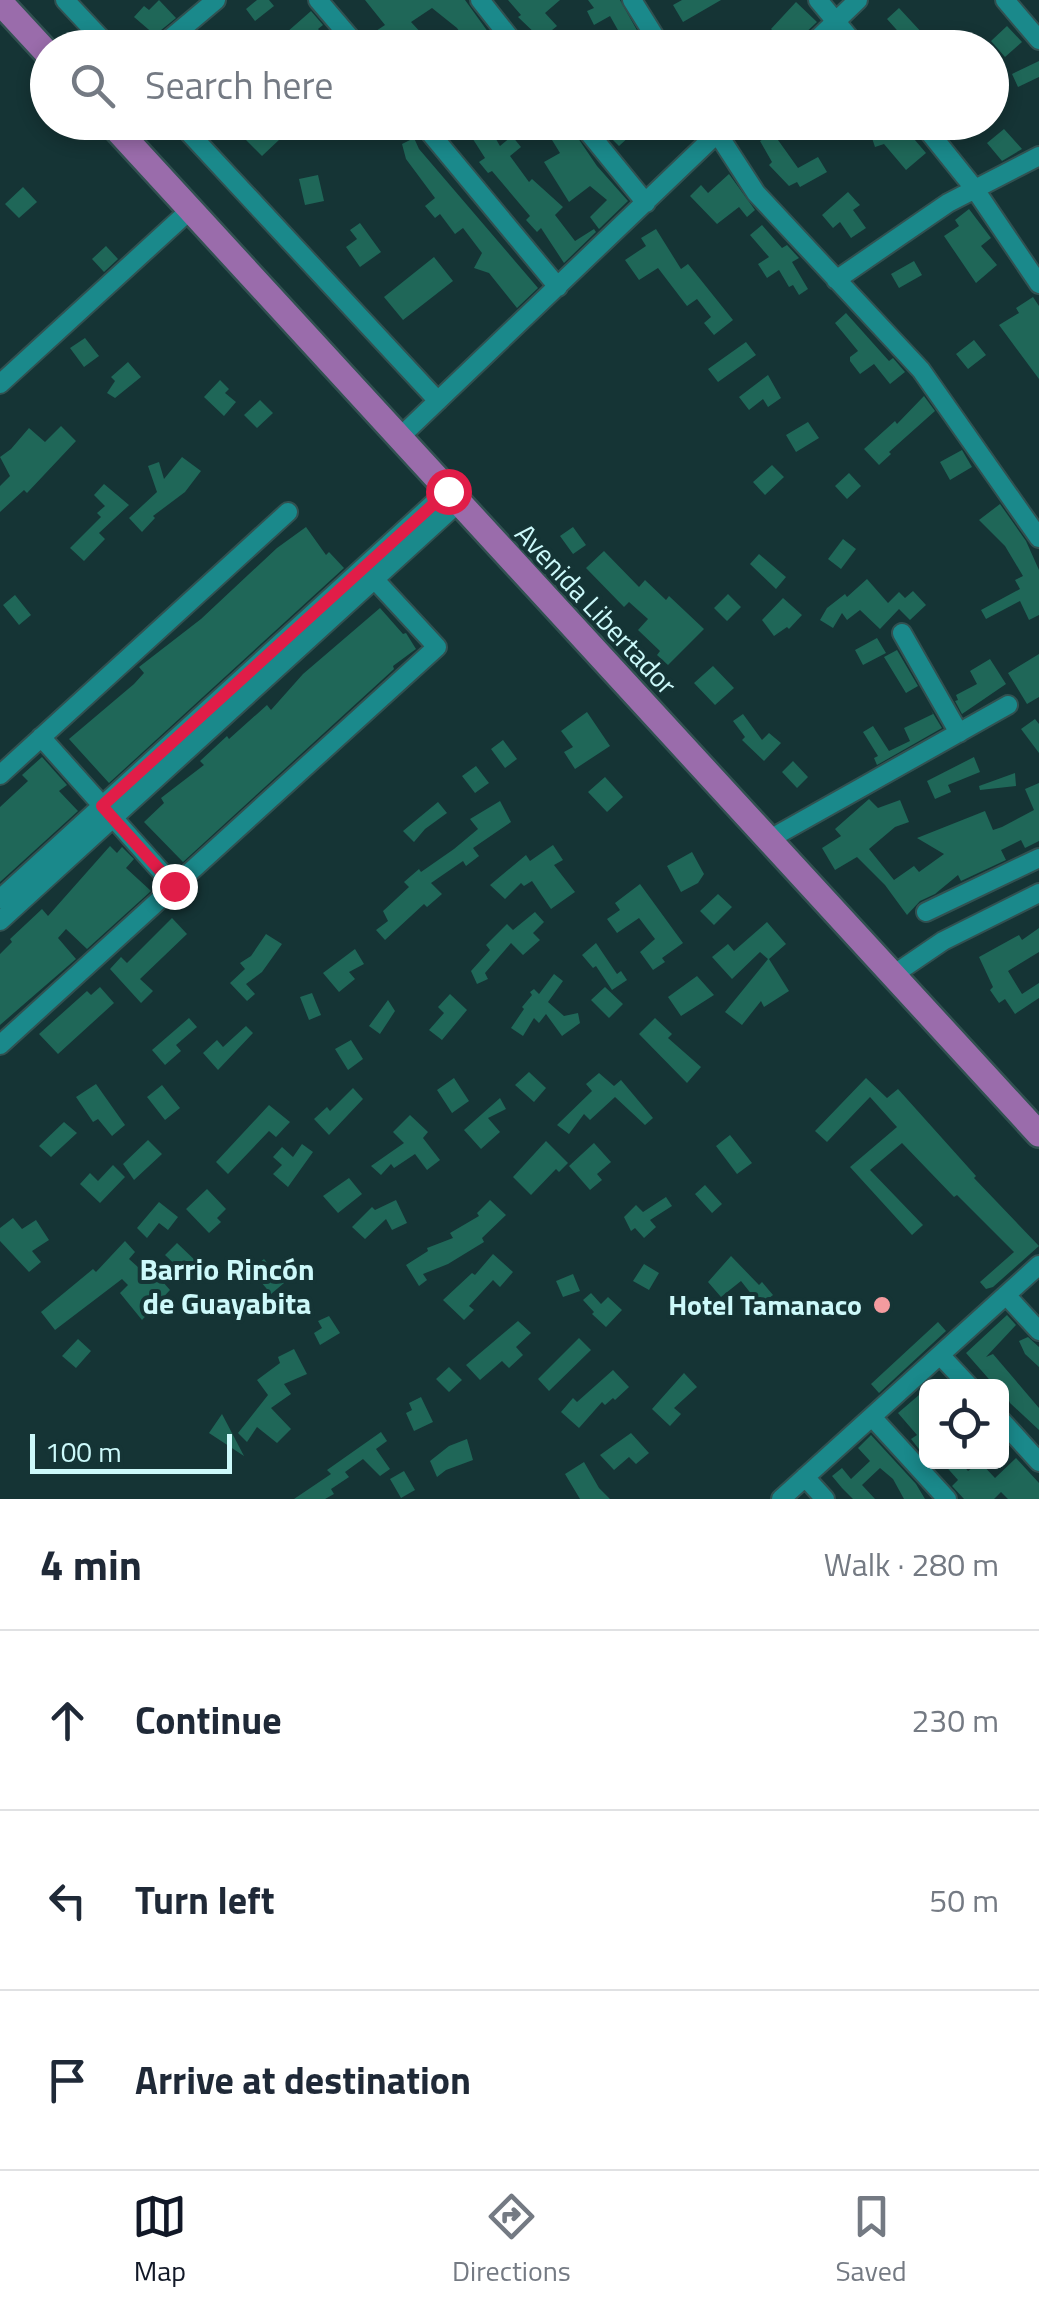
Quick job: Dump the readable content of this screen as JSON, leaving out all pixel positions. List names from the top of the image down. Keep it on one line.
{"streets":{"highway":["Avenida Libertador"]},"districts":["Barrio Rincón de Guayabita"],"places":["Hotel Tamanaco"],"scale_bar":"100 m","page":{"search":"Search here","scale":"100 m","heading":["4 min","Walk · 280 m"],"list":[["Continue","230 m"],["Turn left","50 m"],"Arrive at destination"],"nav":["Map","Directions","Saved"]}}
